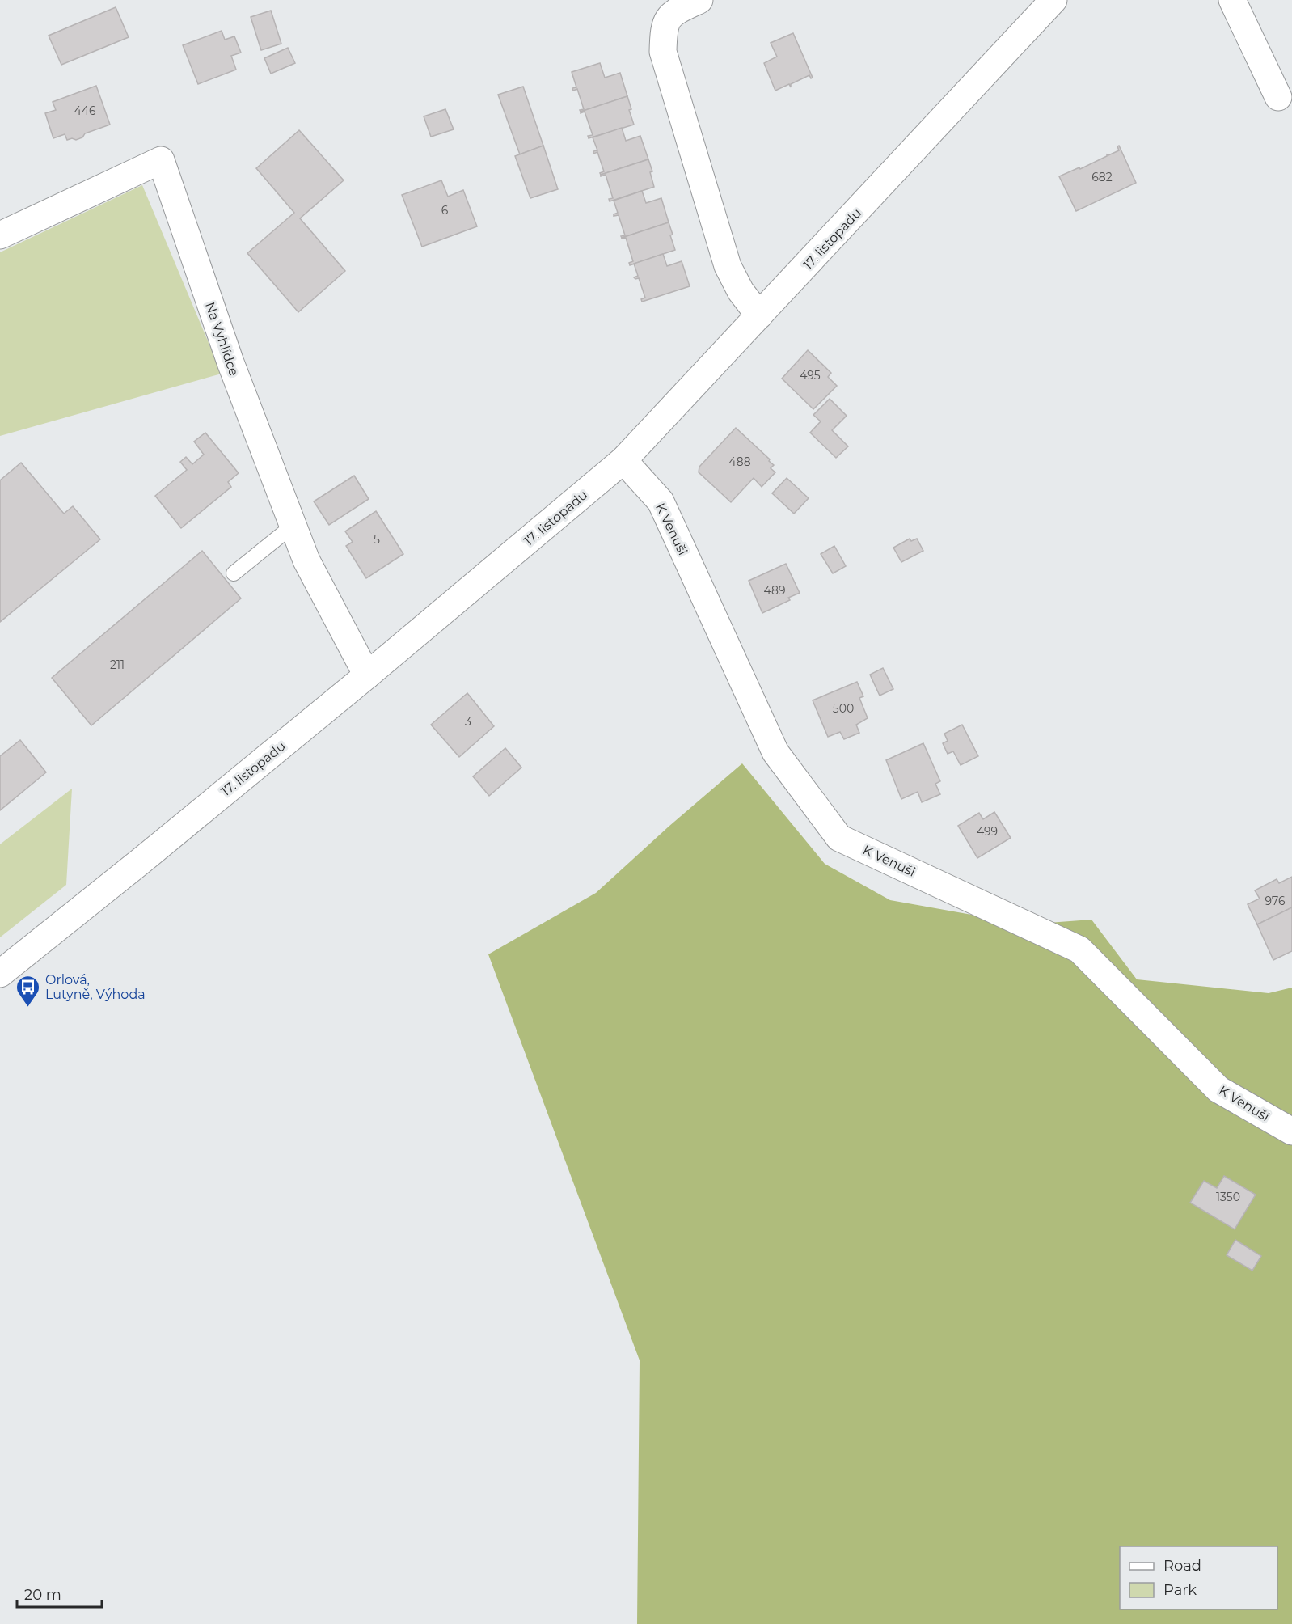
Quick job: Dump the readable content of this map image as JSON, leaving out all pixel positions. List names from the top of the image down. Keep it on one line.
{"streets":{"street":["17. listopadu","Na Vyhlídce","K Venuši"]},"crossings":[["17. listopadu","Na Vyhlídce"],["17. listopadu","K Venuši"]],"places":{"bus stop":["Orlová, Lutyně, Výhoda"]},"house_numbers":["446","682","6","495","488","5","489","211","500","3","499","976","1350"],"legend":["Road","Park"],"scale_bar":"20 m"}
